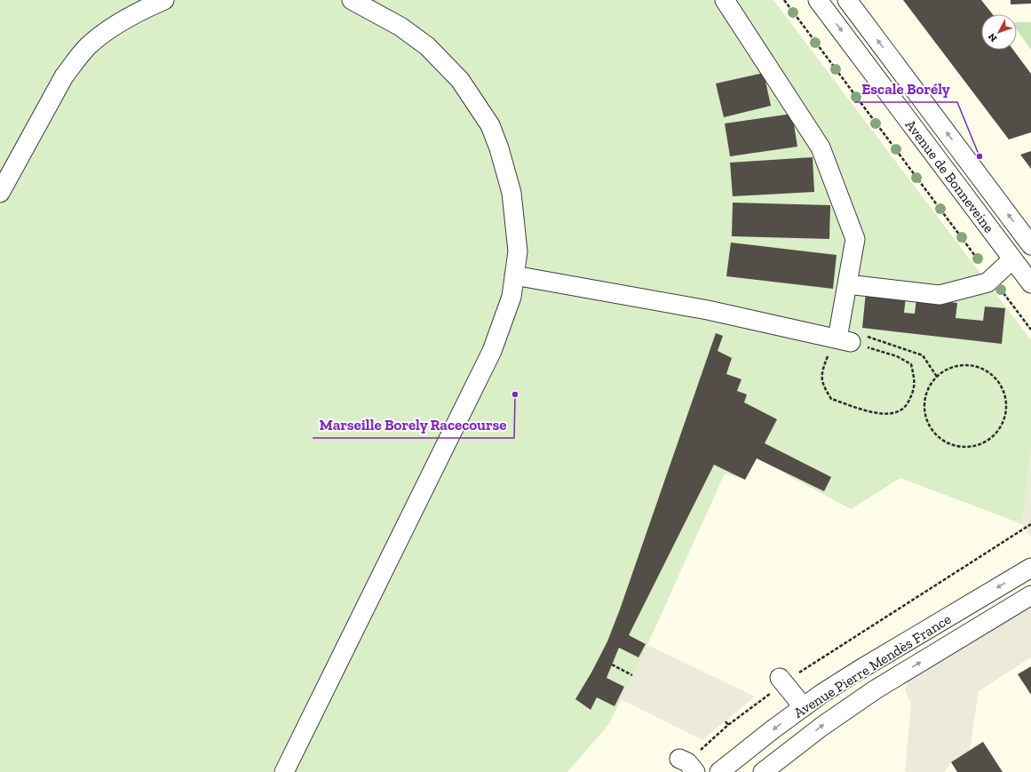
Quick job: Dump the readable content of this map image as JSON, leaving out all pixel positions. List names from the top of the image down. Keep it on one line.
{"streets":{"street":["Avenue de Bonneveine","Avenue Pierre Mendès France"]},"places":["Escale Borély","Marseille Borely Racecourse"],"north":"bottom left"}
